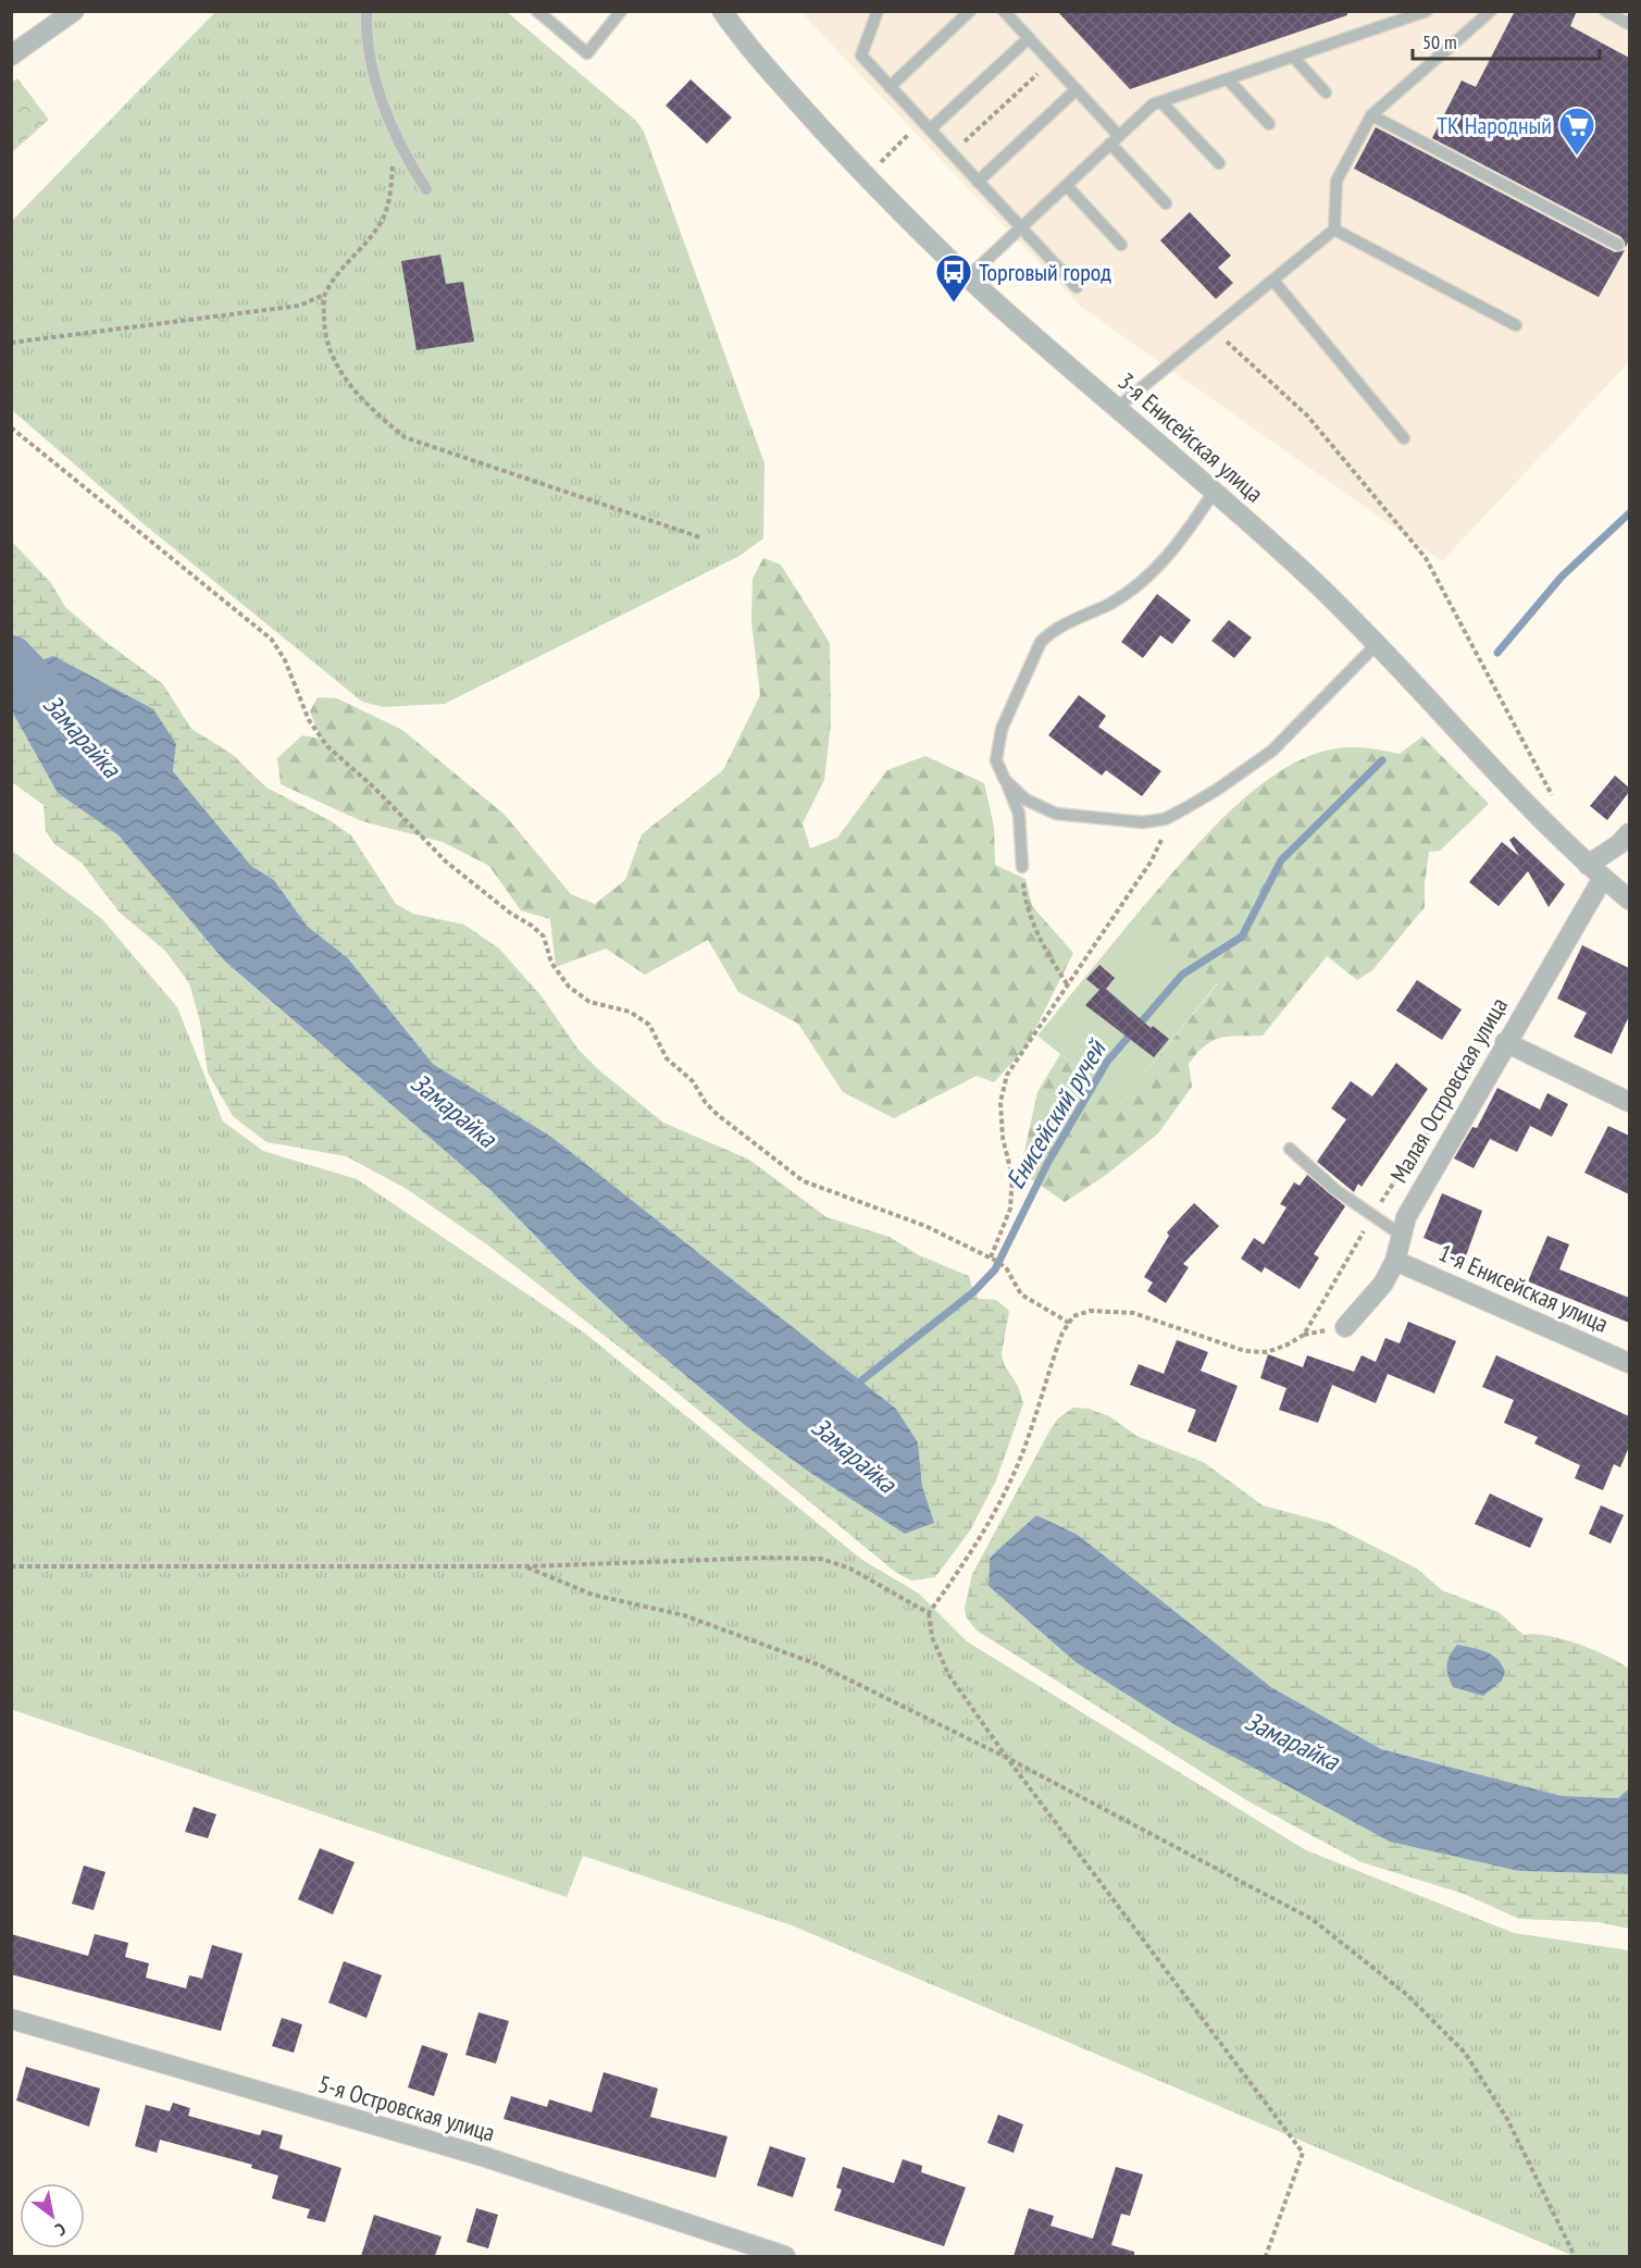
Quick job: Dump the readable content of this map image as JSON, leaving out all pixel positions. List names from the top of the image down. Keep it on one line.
{"streets":{"street":["3-я Енисейская улица","Малая Островская улица","1-я Енисейская улица","5-я Островская улица"]},"crossings":[["3-я Енисейская улица","Малая Островская улица"],["Малая Островская улица","1-я Енисейская улица"]],"water":["Замарайка","Енисейский ручей"],"places":{"supermarket":["ТК Народный"],"bus stop":["Торговый город"]},"scale_bar":"50 m","north":"bottom right"}
